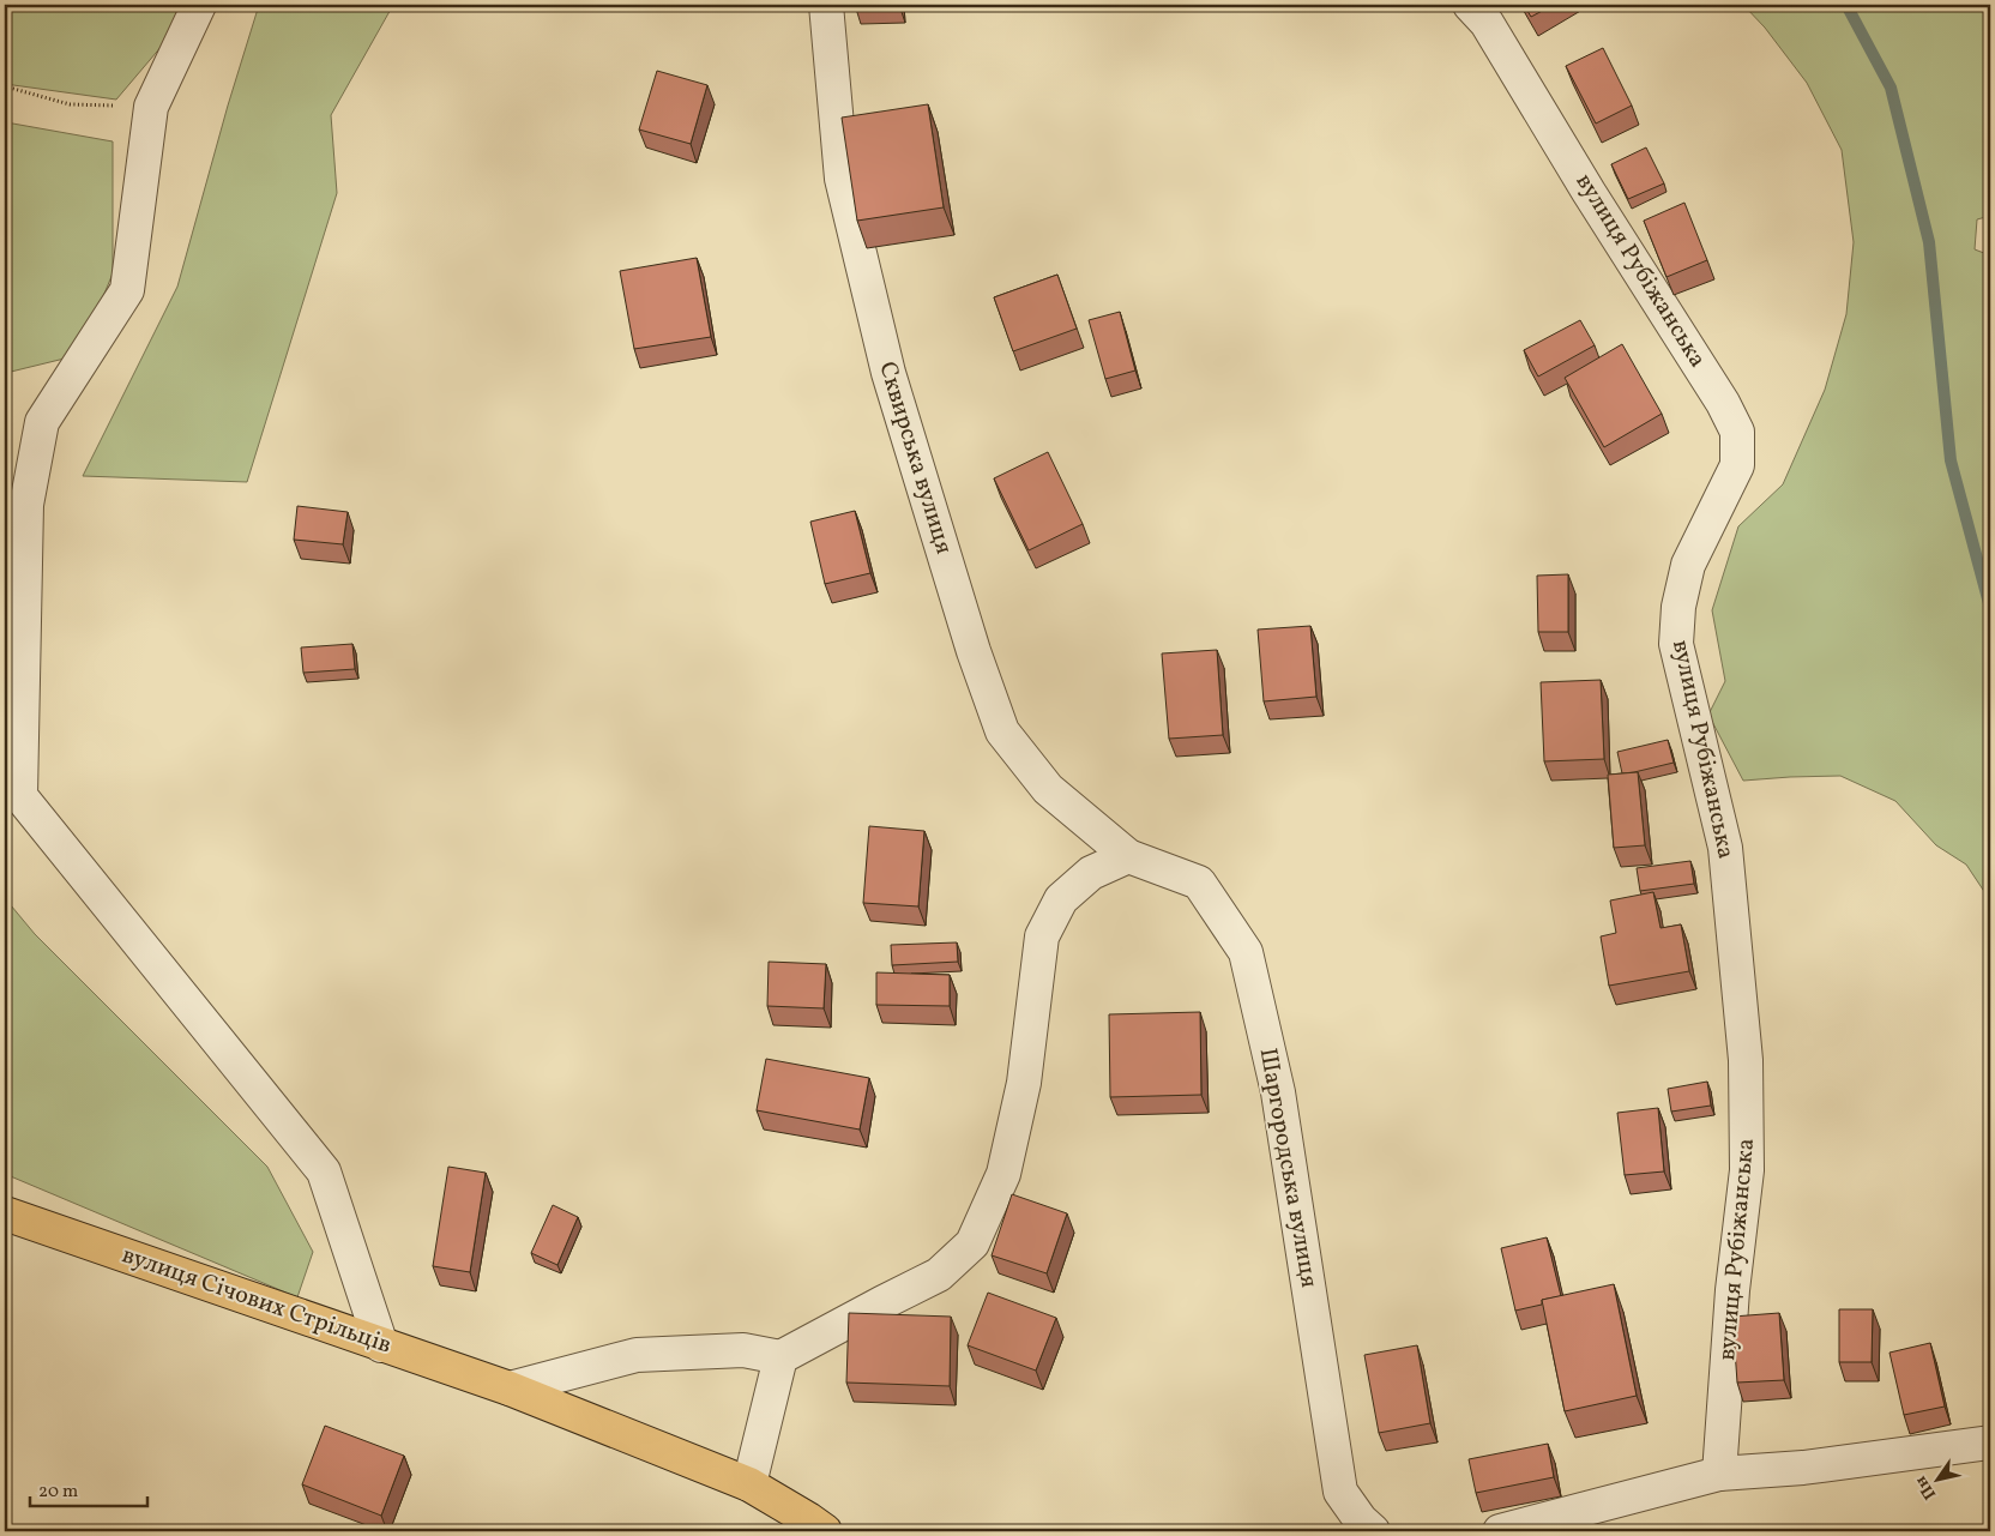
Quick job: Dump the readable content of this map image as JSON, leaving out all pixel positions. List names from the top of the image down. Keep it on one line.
{"streets":{"main road":["вулиця Січових Стрільців"],"street":["вулиця Рубіжанська","Сквирська вулиця","Шаргородська вулиця"]},"crossings":[["Сквирська вулиця","Шаргородська вулиця"]],"scale_bar":"20 m","north":"bottom left"}
